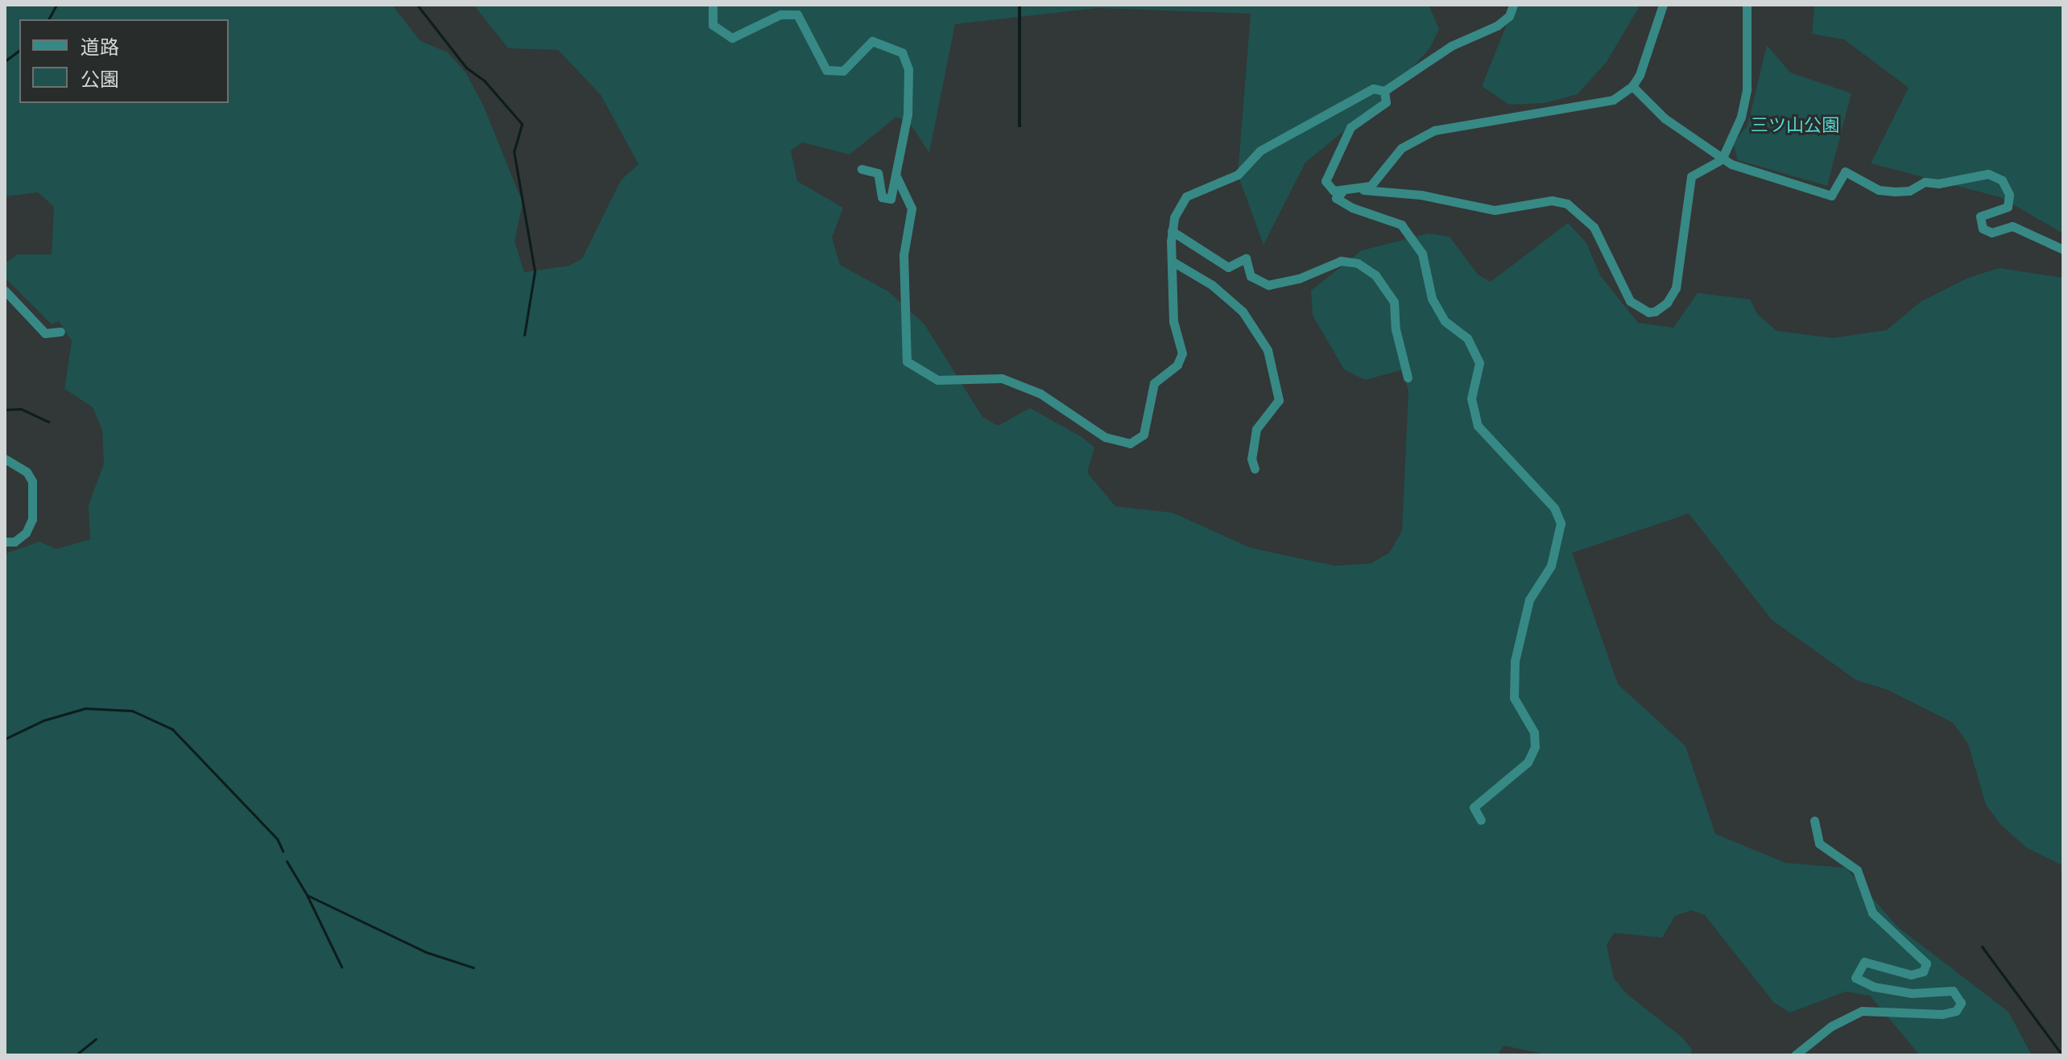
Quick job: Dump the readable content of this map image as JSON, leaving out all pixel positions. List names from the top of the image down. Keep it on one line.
{"parks":["三ツ山公園"],"legend":["道路","公園"]}
